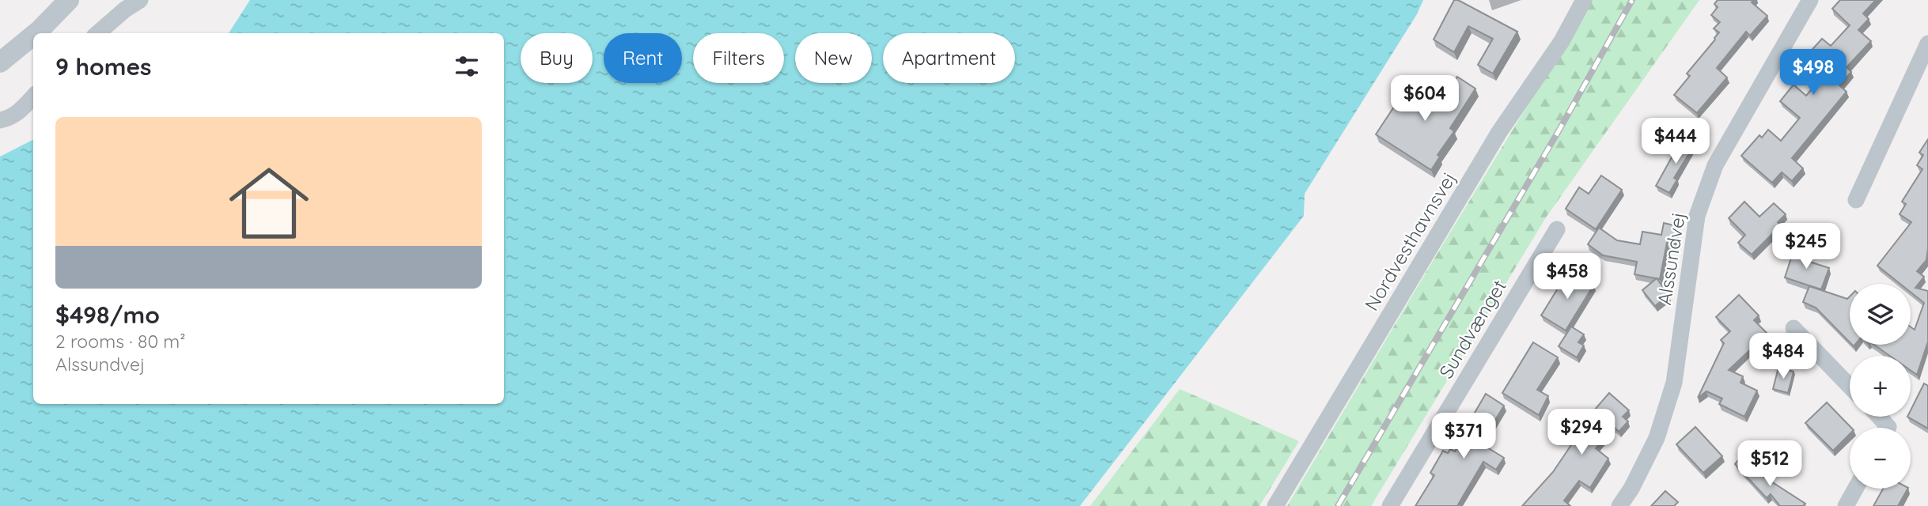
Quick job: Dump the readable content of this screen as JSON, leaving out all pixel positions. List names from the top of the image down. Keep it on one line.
{"streets":{"street":["Nordvesthavnsvej","Alssundvej","Sundvænget"]},"page":{"chip":["Buy","Rent","Filters","New","Apartment"],"heading":"9 homes","price":["$498","$604","$444","$245","$458","$484","$294","$371","$512"],"list":[{"name":"$498/mo","note":"2 rooms · 80 m² · Alssundvej"}],"map_buttons":["+","−"]}}
